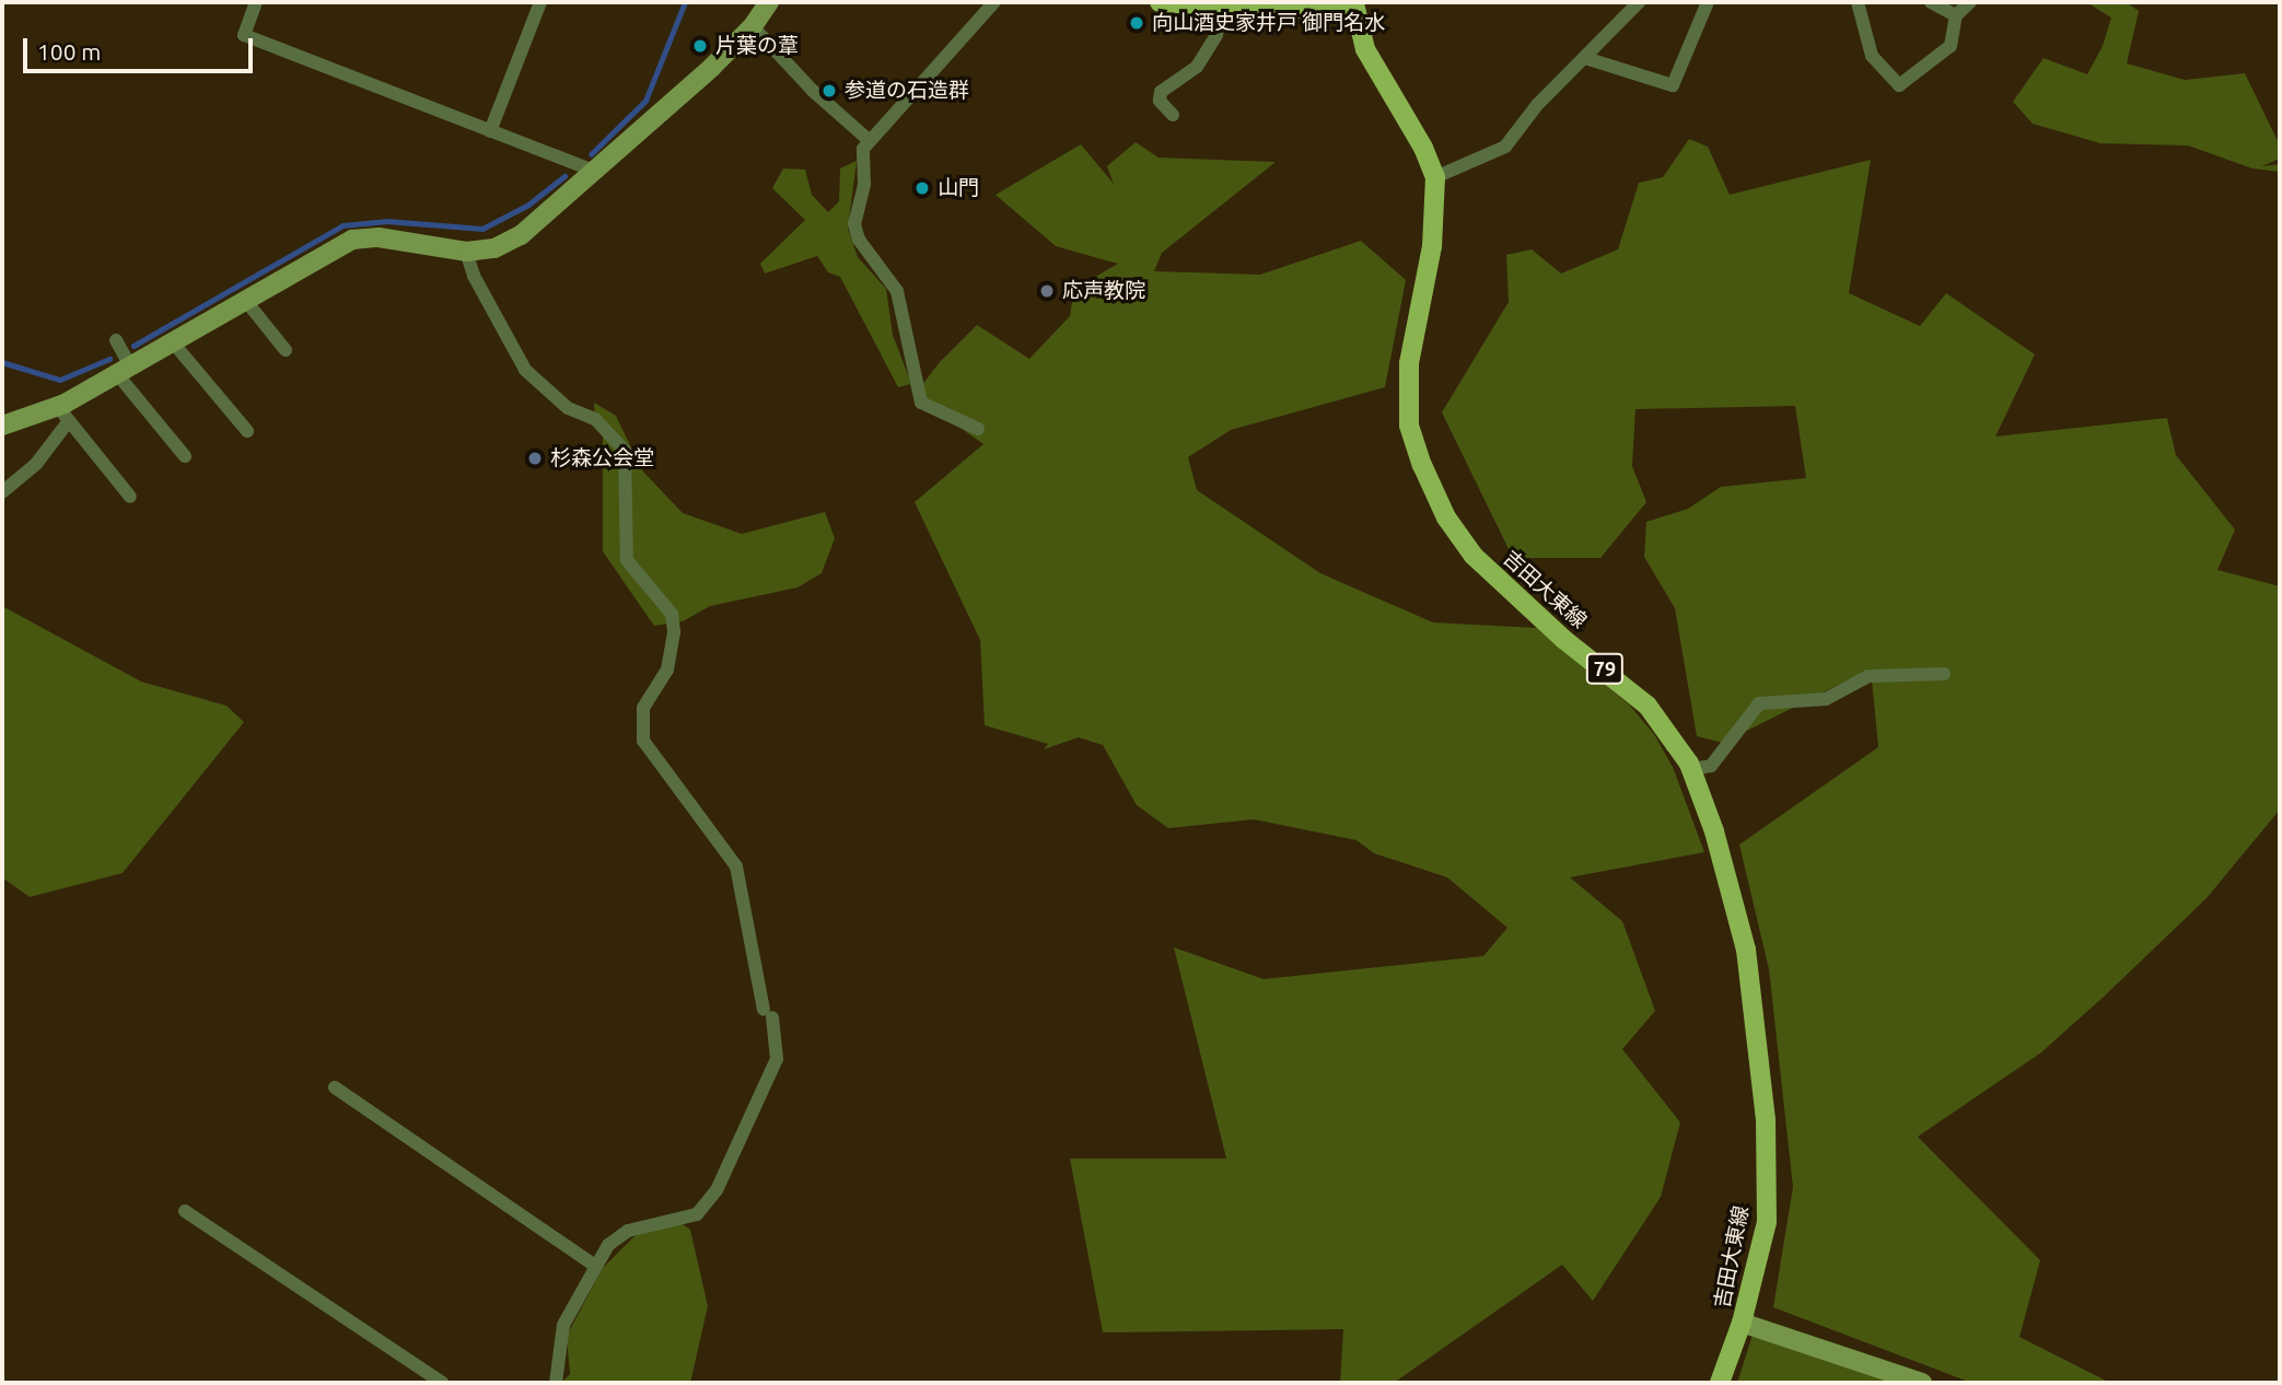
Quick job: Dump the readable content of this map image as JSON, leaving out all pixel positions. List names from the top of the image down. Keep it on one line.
{"streets":{"main road":["吉田大東線","79"]},"places":["向山酒史家井戸 御門名水","片葉の葦","参道の石造群","山門","応声教院","杉森公会堂"],"scale_bar":"100 m"}
